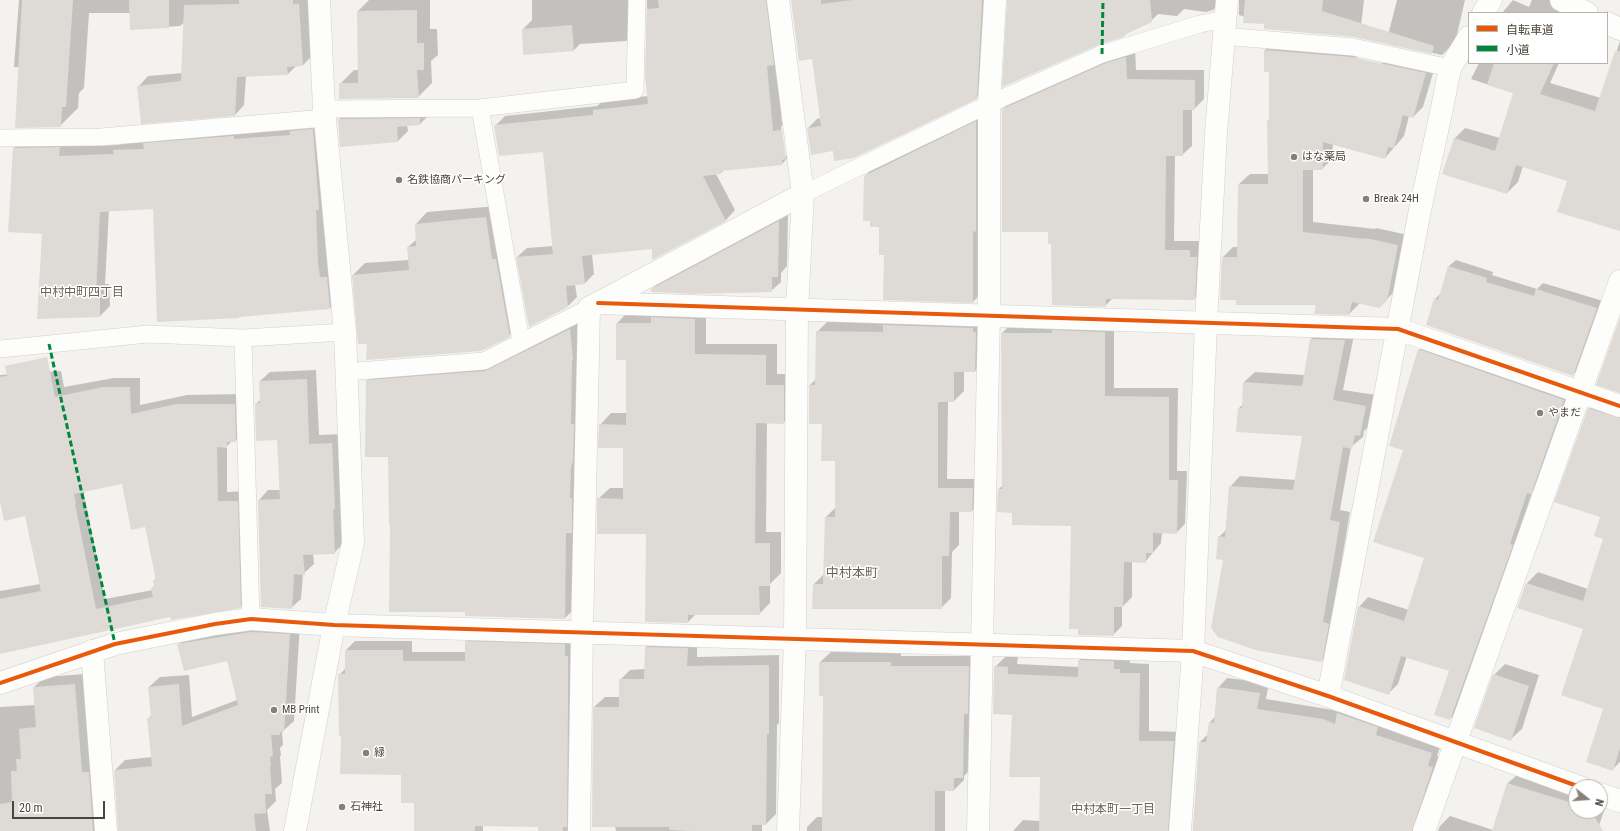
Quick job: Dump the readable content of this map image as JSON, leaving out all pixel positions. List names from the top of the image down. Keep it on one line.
{"districts":["中村中町四丁目","中村本町","中村本町一丁目"],"places":["はな薬局","名鉄協商パーキング","Break 24H","やまだ","MB Print","緑","石神社"],"legend":["自転車道","小道"],"scale_bar":"20 m","north":"right"}
